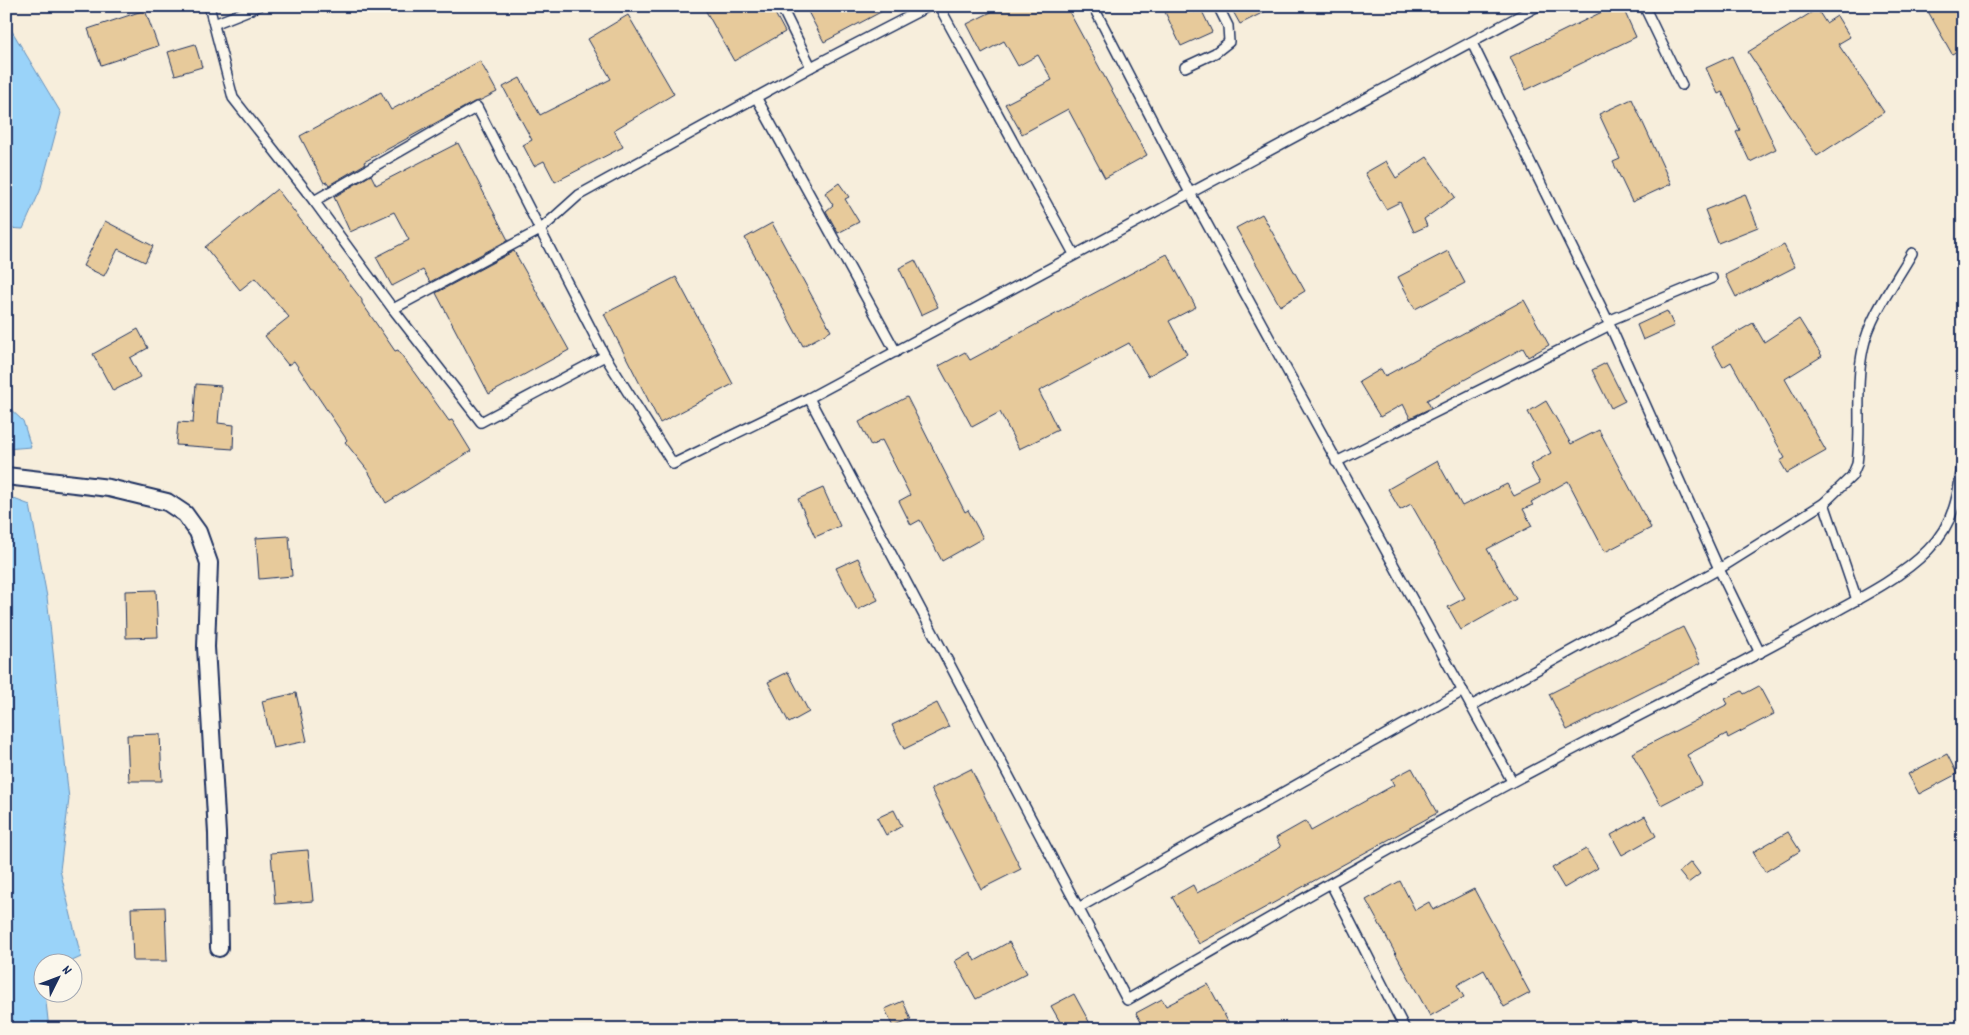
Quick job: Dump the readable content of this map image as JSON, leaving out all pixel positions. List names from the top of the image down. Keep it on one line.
{"north":"top right"}
